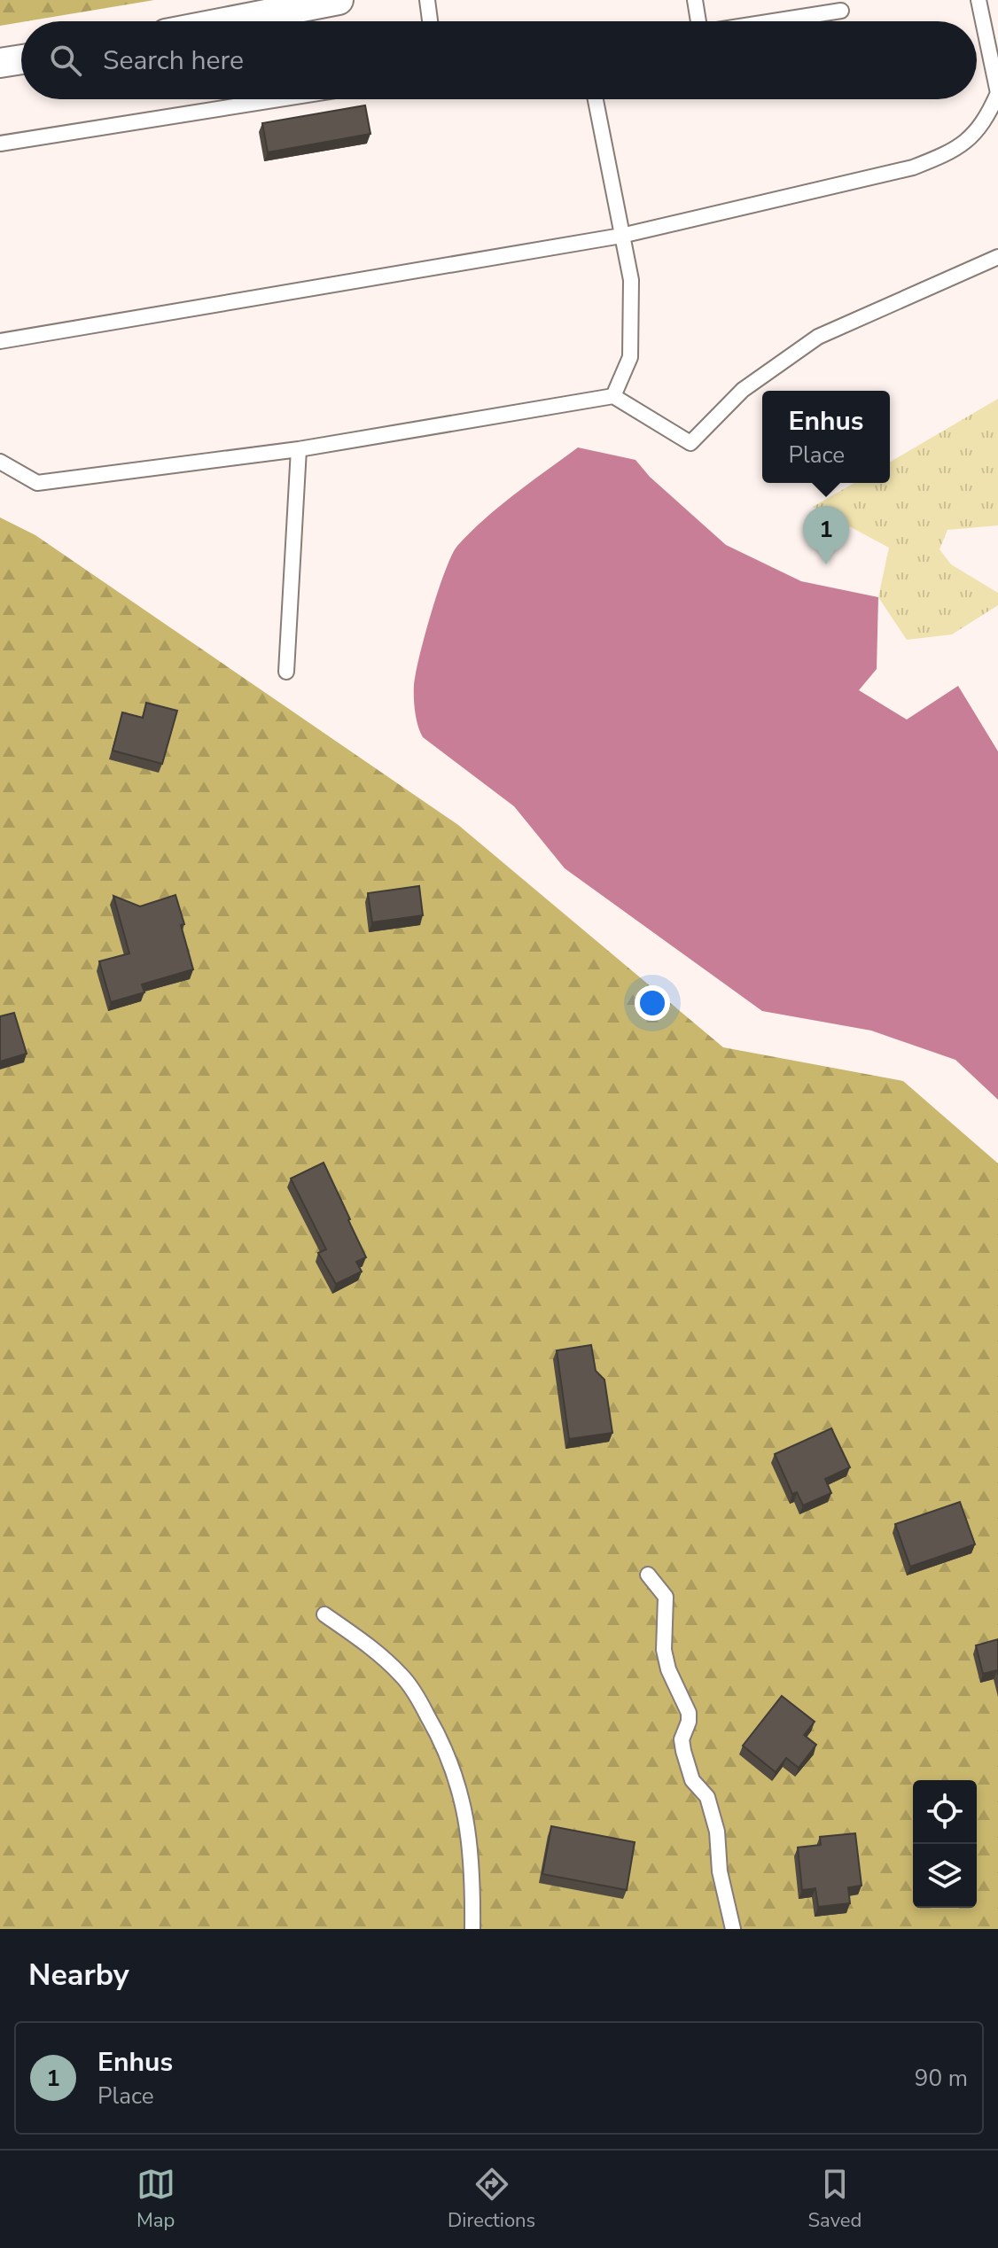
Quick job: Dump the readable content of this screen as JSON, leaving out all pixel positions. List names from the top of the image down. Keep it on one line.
{"page":{"search":"Search here","popup":["Enhus","Place"],"pins":"1","heading":"Nearby","list":[{"mark":"1","name":"Enhus","note":"Place","value":"90 m"}],"nav":["Map","Directions","Saved"]}}
